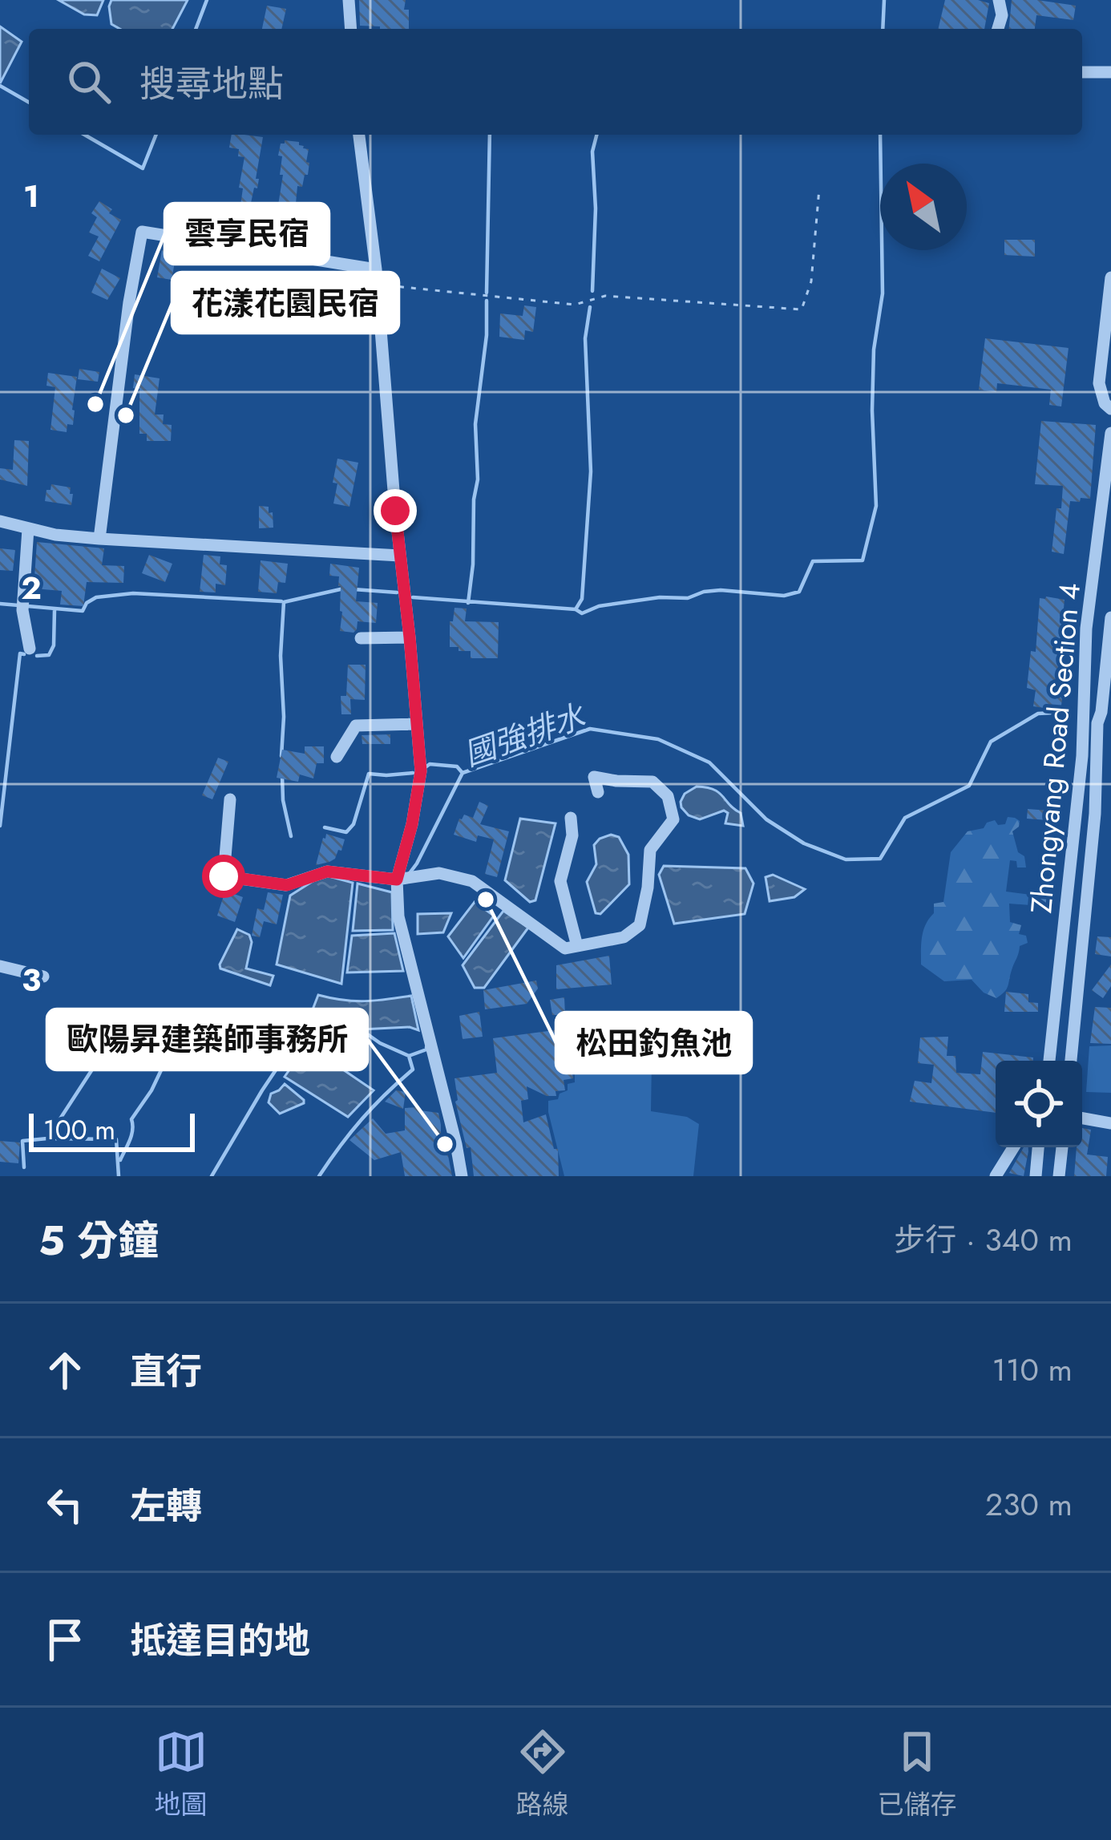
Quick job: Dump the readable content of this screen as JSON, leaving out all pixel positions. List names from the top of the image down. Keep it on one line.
{"streets":{"street":["Zhongyang Road Section 4"]},"water":["國強排水"],"places":["雲享民宿","花漾花園民宿","松田釣魚池","歐陽昇建築師事務所"],"scale_bar":"100 m","north":"top left","page":{"search":"搜尋地點","scale":"100 m","heading":["5 分鐘","步行 · 340 m"],"list":[["直行","110 m"],["左轉","230 m"],"抵達目的地"],"nav":["地圖","路線","已儲存"]},"grid":{"rows":["1","2","3"]}}
